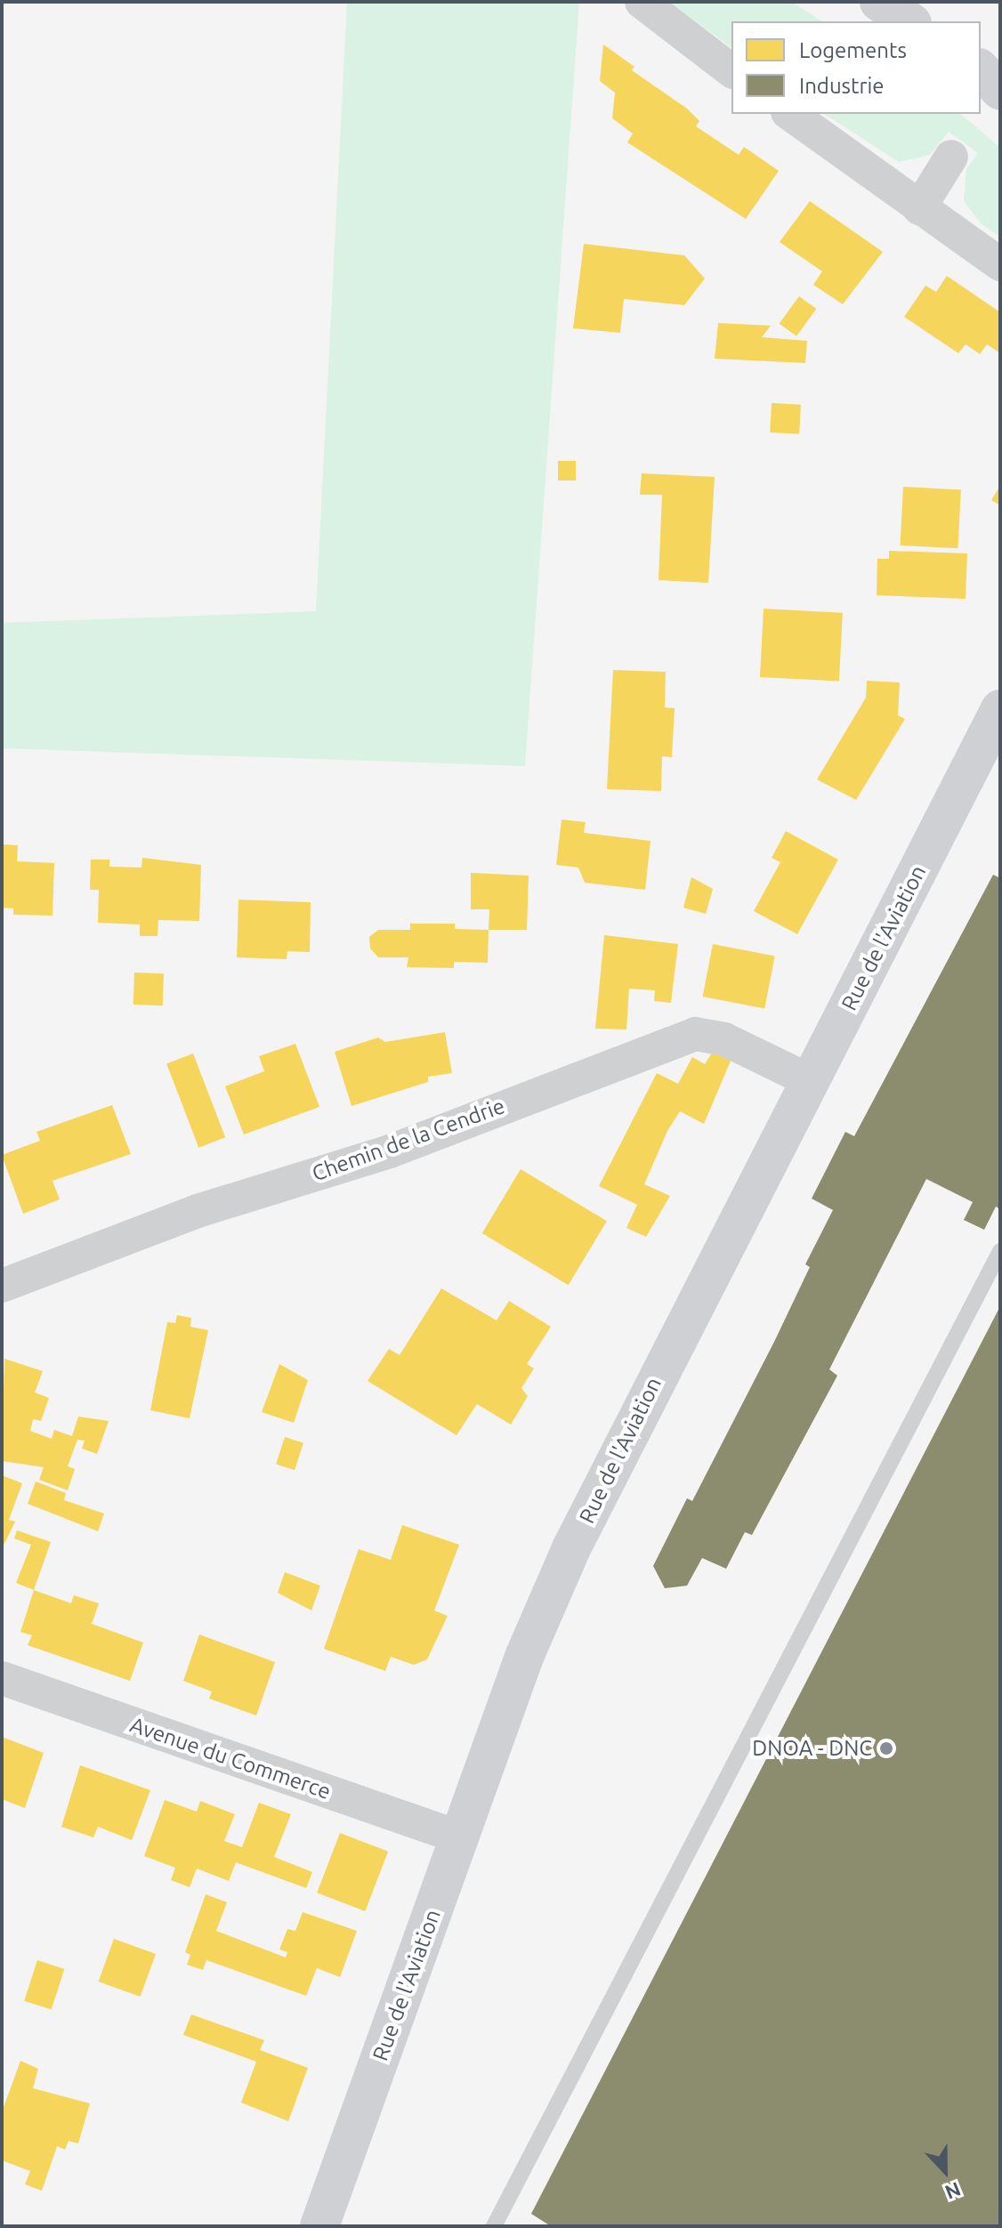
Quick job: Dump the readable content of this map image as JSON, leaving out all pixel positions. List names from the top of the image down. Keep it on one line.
{"streets":{"street":["Rue de l'Aviation","Chemin de la Cendrie","Avenue du Commerce"]},"crossings":[["Rue de l'Aviation","Chemin de la Cendrie"],["Rue de l'Aviation","Avenue du Commerce"]],"places":["DNOA - DNC"],"legend":["Logements","Industrie"],"north":"bottom"}
